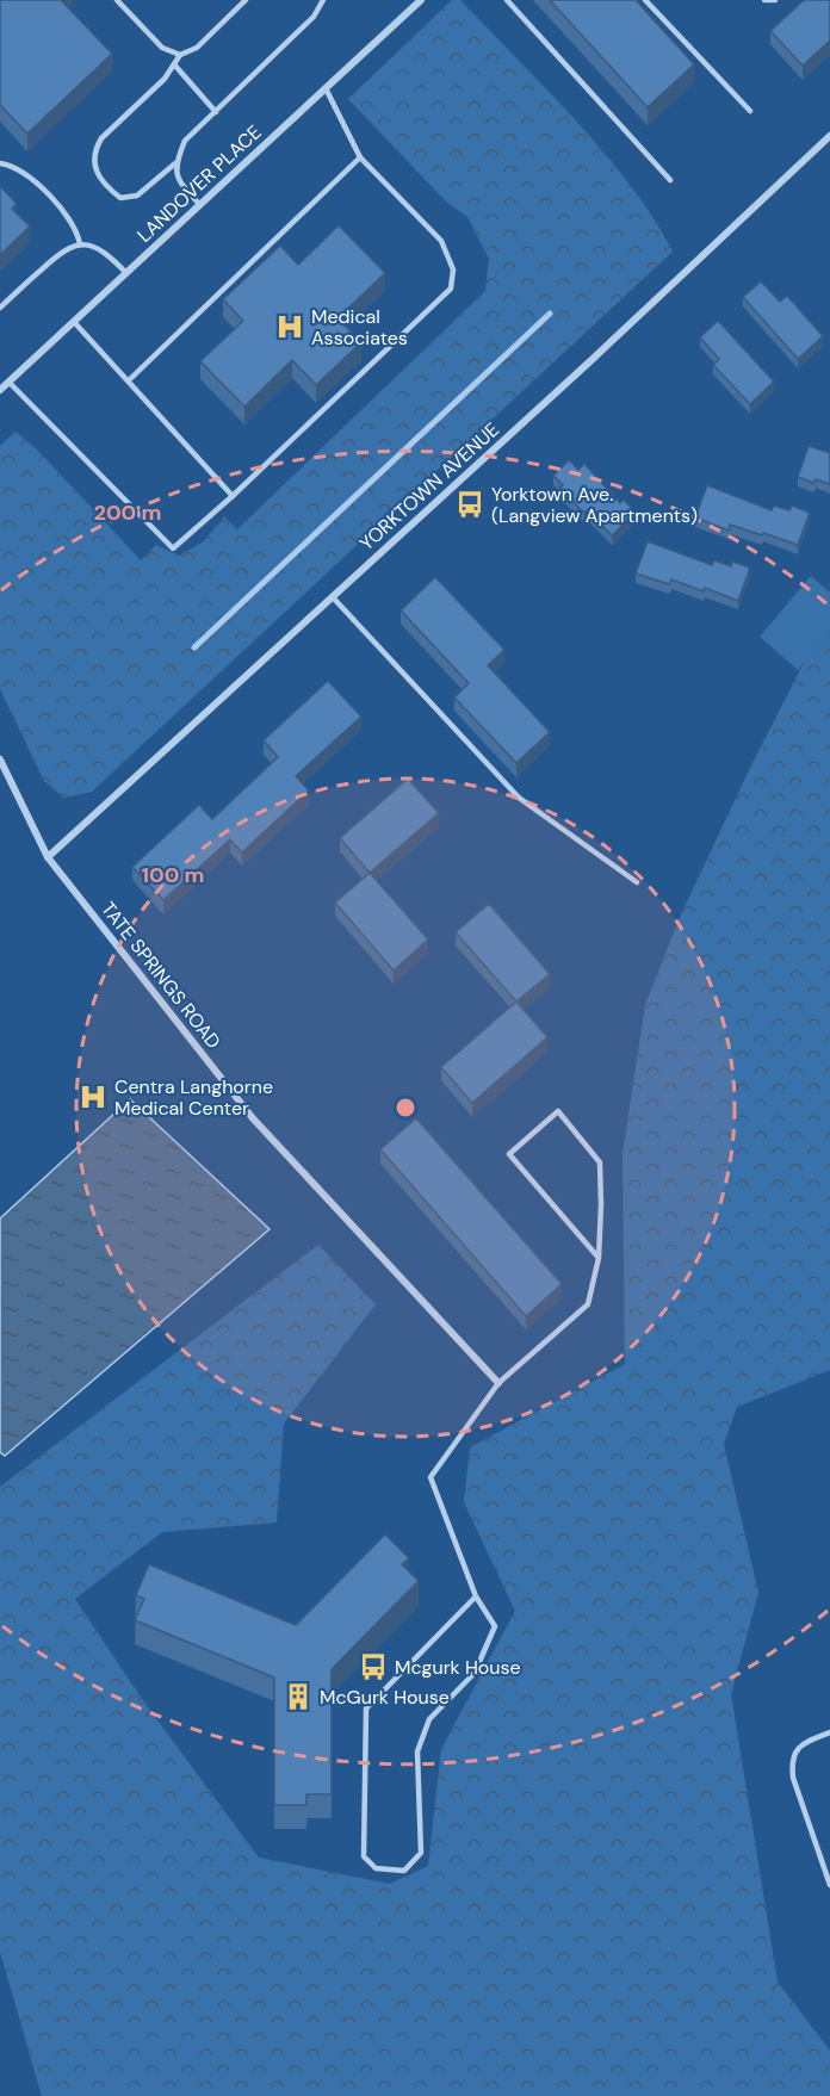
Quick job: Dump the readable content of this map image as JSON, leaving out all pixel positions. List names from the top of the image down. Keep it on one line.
{"streets":{"street":["LANDOVER PLACE","YORKTOWN AVENUE","TATE SPRINGS ROAD"]},"crossings":[["YORKTOWN AVENUE","TATE SPRINGS ROAD"]],"places":{"hospital":["Medical Associates","Centra Langhorne Medical Center"],"bus stop":["Yorktown Ave. (Langview Apartments)","Mcgurk House"],"building":["McGurk House"]},"rings":["200 m","100 m"]}
